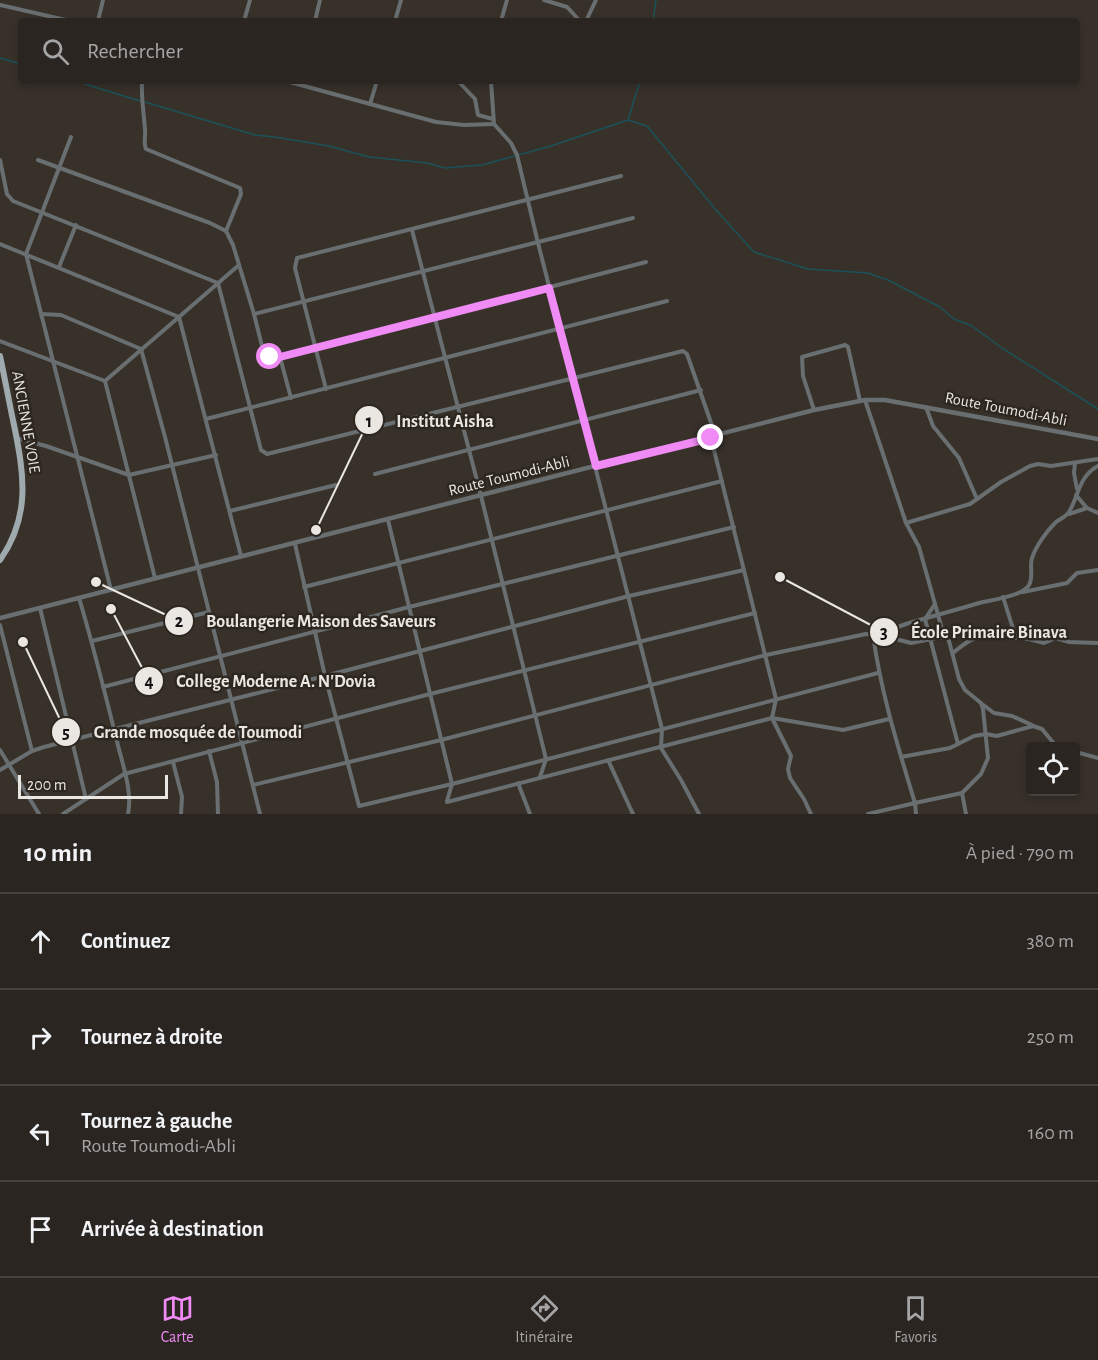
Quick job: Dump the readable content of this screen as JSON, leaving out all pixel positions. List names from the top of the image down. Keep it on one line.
{"streets":{"main road":["ANCIENNE VOIE"],"street":["Route Toumodi-Abli"]},"places":["Institut Aisha","École Primaire Binava","Boulangerie Maison des Saveurs","College Moderne A. N'Dovia","Grande mosquée de Toumodi"],"scale_bar":"200 m","page":{"search":"Rechercher","scale":"200 m","heading":["10 min","À pied · 790 m"],"list":[["Continuez","380 m"],["Tournez à droite","250 m"],["Tournez à gauche","Route Toumodi-Abli","160 m"],"Arrivée à destination"],"nav":["Carte","Itinéraire","Favoris"]}}
